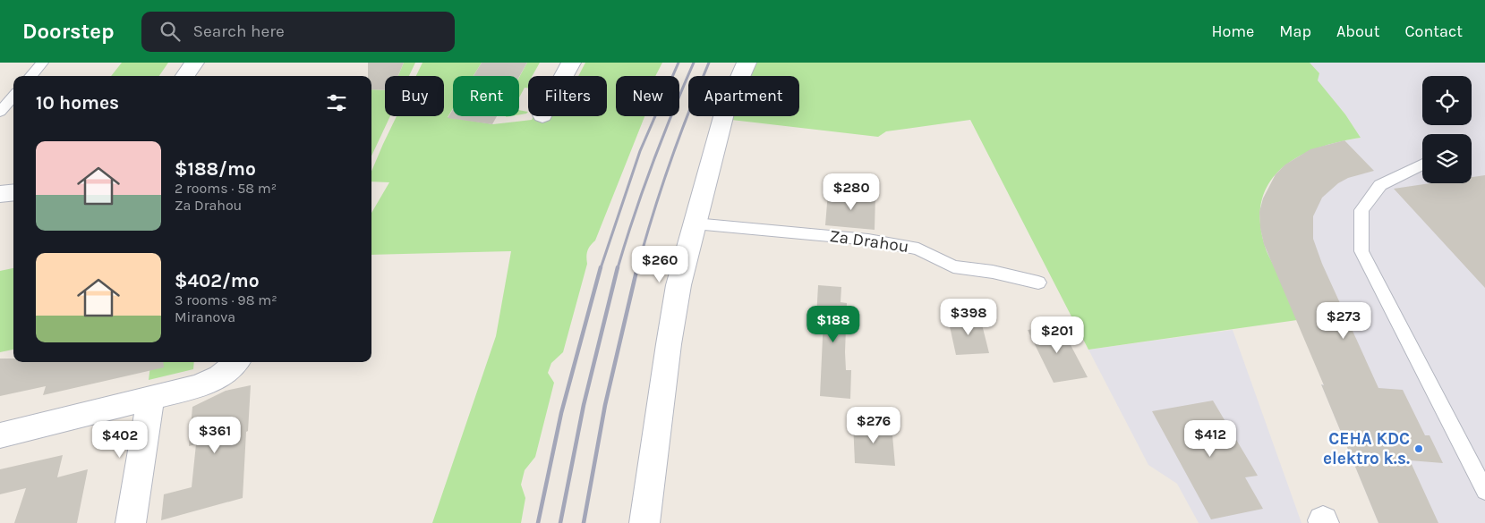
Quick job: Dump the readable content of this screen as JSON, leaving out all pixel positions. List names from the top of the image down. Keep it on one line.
{"streets":{"lane":["Za Drahou"]},"places":["CEHA KDC elektro k.s."],"page":{"header":"Doorstep","search":"Search here","nav":["Home","Map","About","Contact"],"chip":["Buy","Rent","Filters","New","Apartment"],"heading":"10 homes","list":[{"name":"$188/mo","note":"2 rooms · 58 m² · Za Drahou"},{"name":"$402/mo","note":"3 rooms · 98 m² · Miranova"}],"price":["$280","$260","$398","$273","$188","$201","$276","$361","$412","$402"]}}
